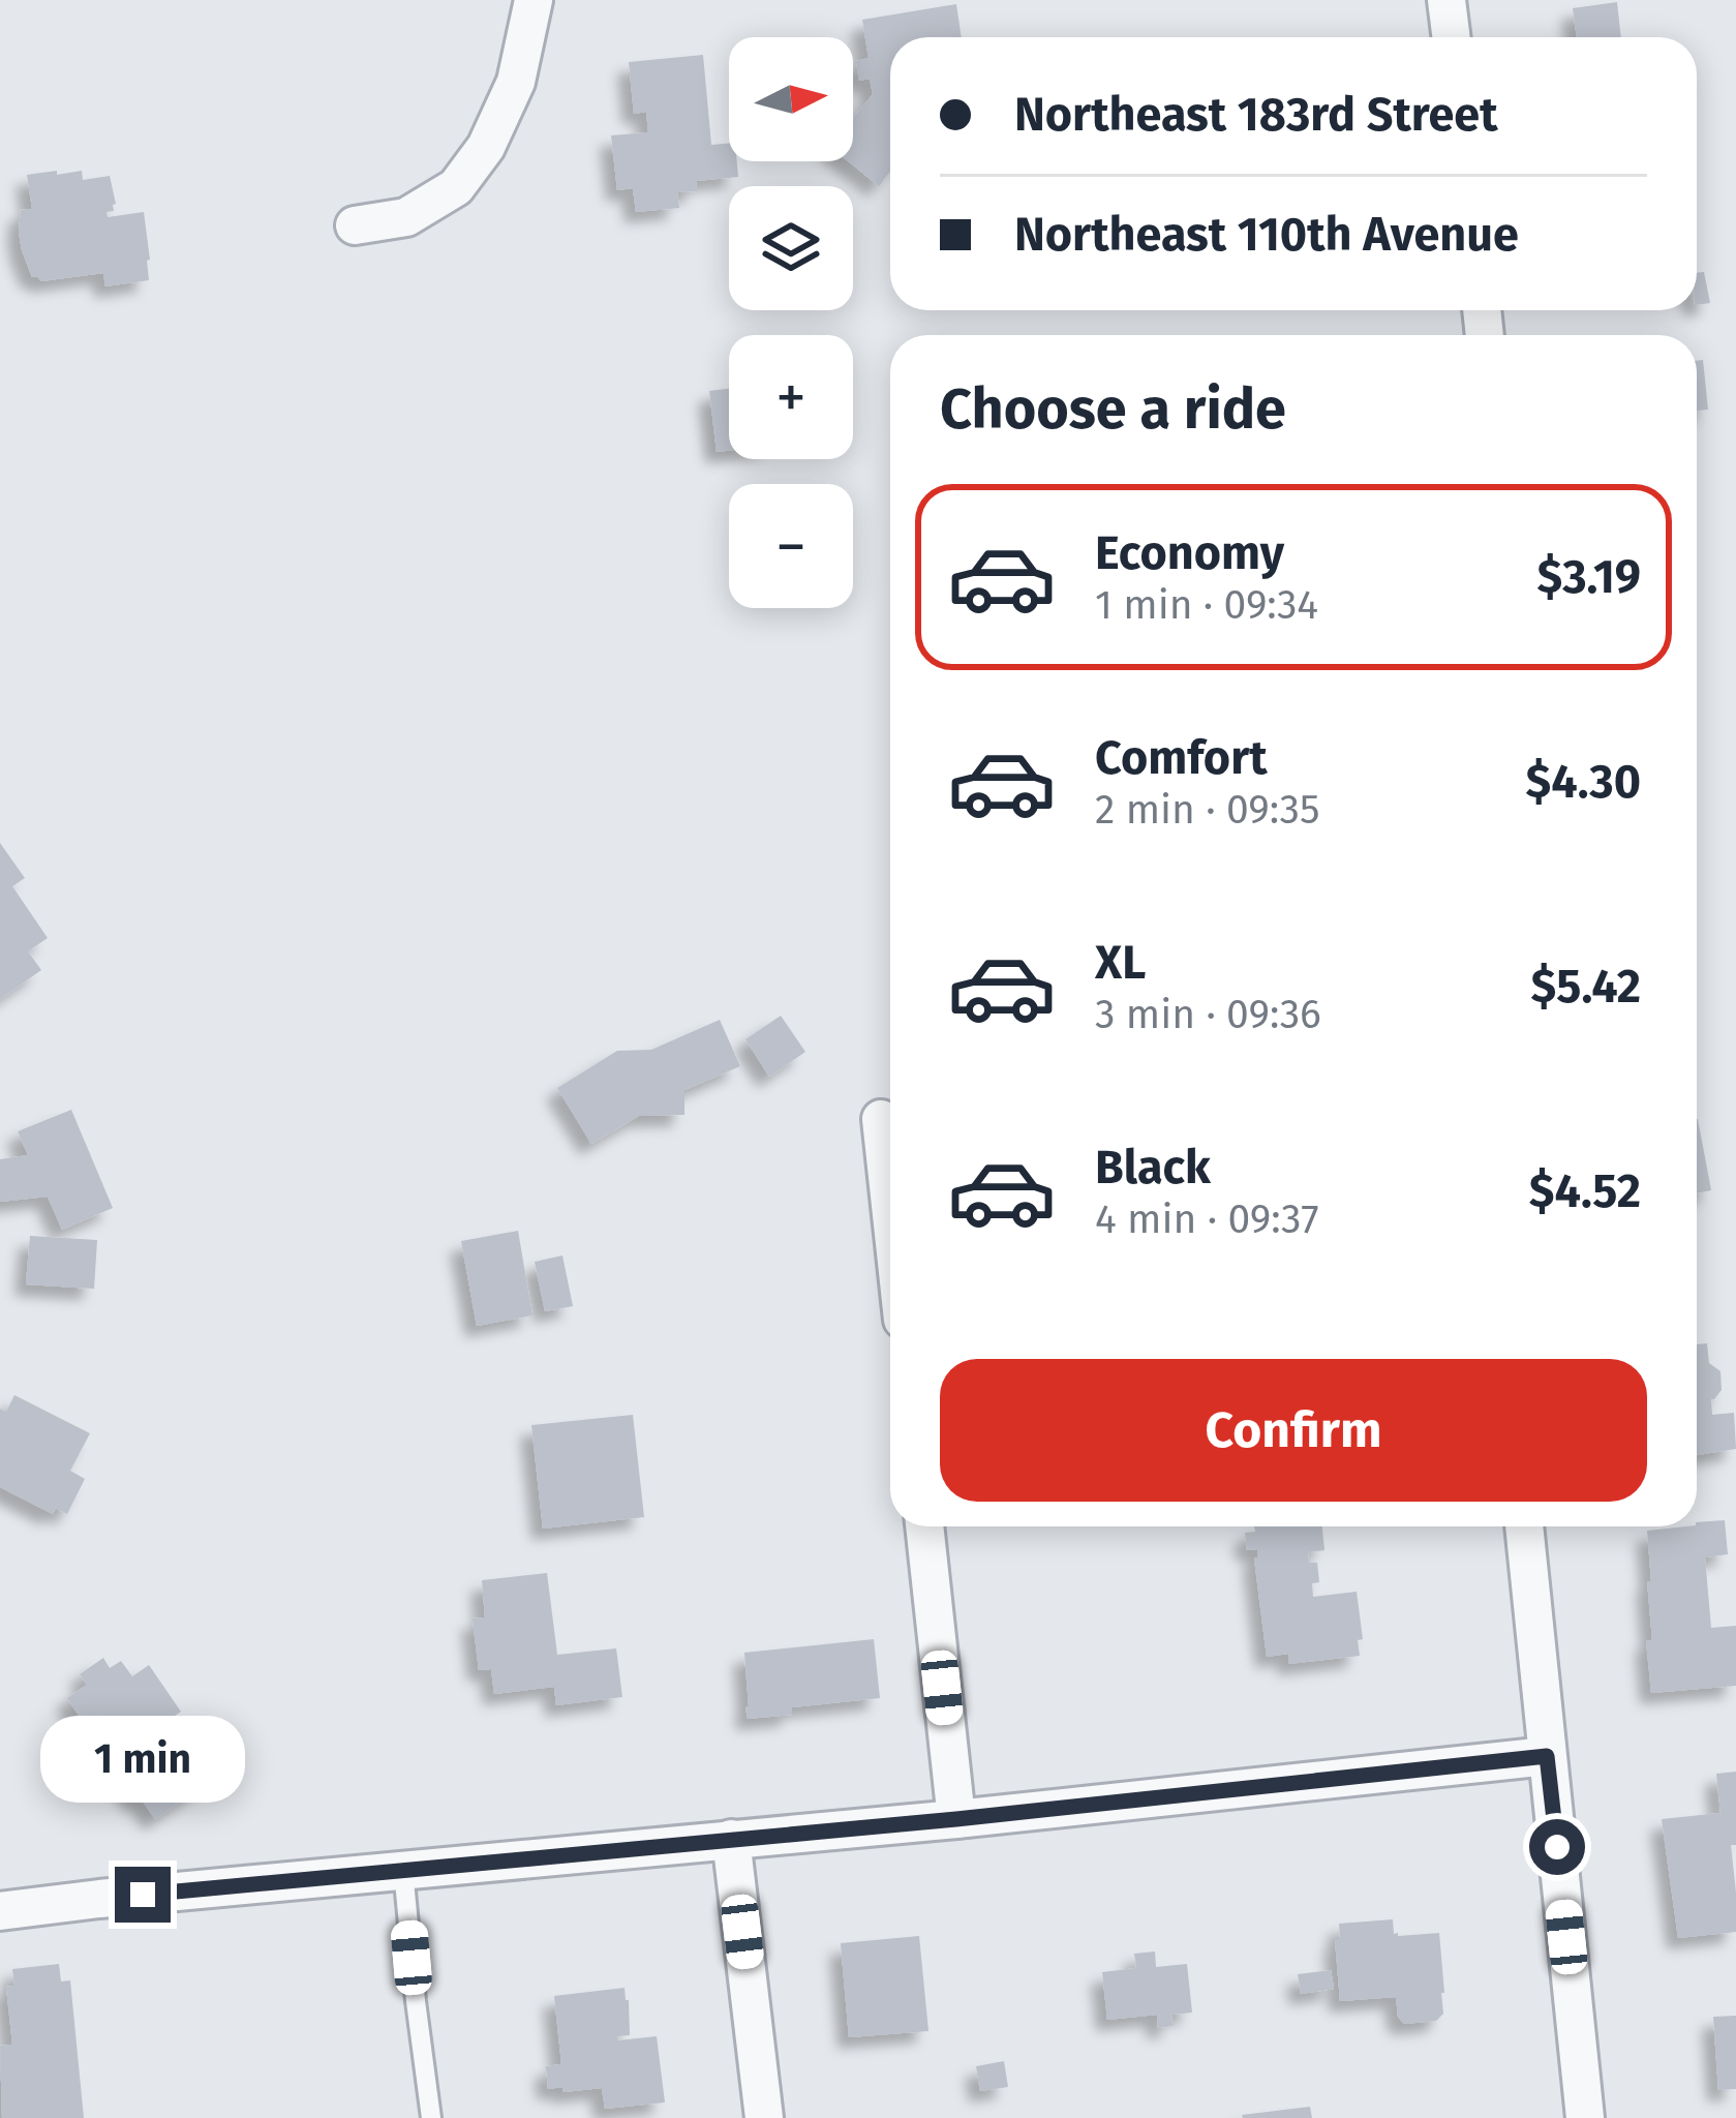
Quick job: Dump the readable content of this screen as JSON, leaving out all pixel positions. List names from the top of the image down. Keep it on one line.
{"north":"right","page":{"map_buttons":["+","−"],"banner":["Northeast 183rd Street","Northeast 110th Avenue"],"heading":"Choose a ride","list":[{"name":"Economy","note":"1 min · 09:34","value":"$3.19"},{"name":"Comfort","note":"2 min · 09:35","value":"$4.30"},{"name":"XL","note":"3 min · 09:36","value":"$5.42"},{"name":"Black","note":"4 min · 09:37","value":"$4.52"}],"buttons":"Confirm","bubble":"1 min"}}
